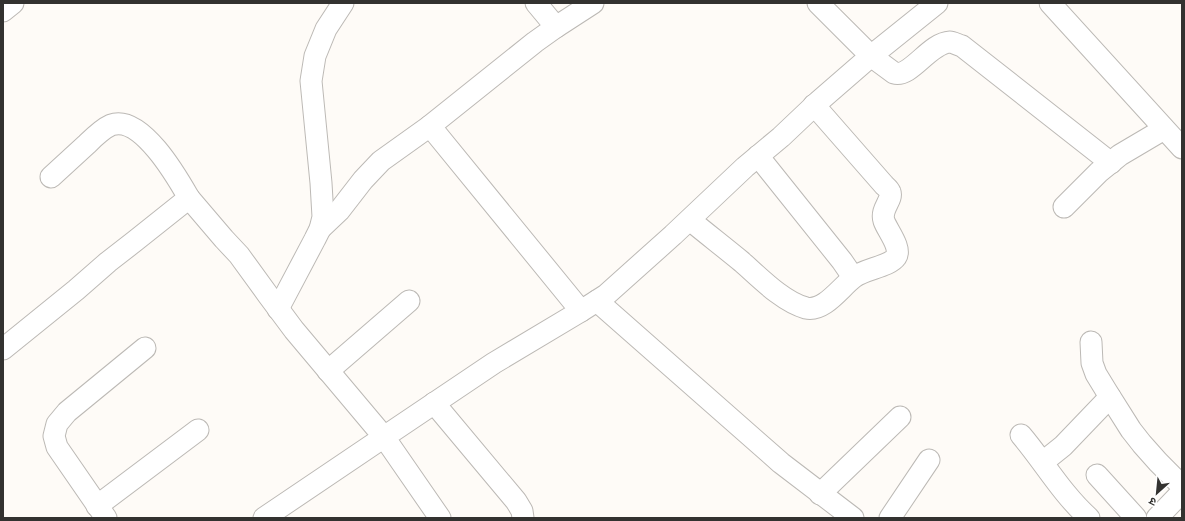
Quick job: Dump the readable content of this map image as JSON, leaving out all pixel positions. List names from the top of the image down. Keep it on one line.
{"north":"bottom left"}
